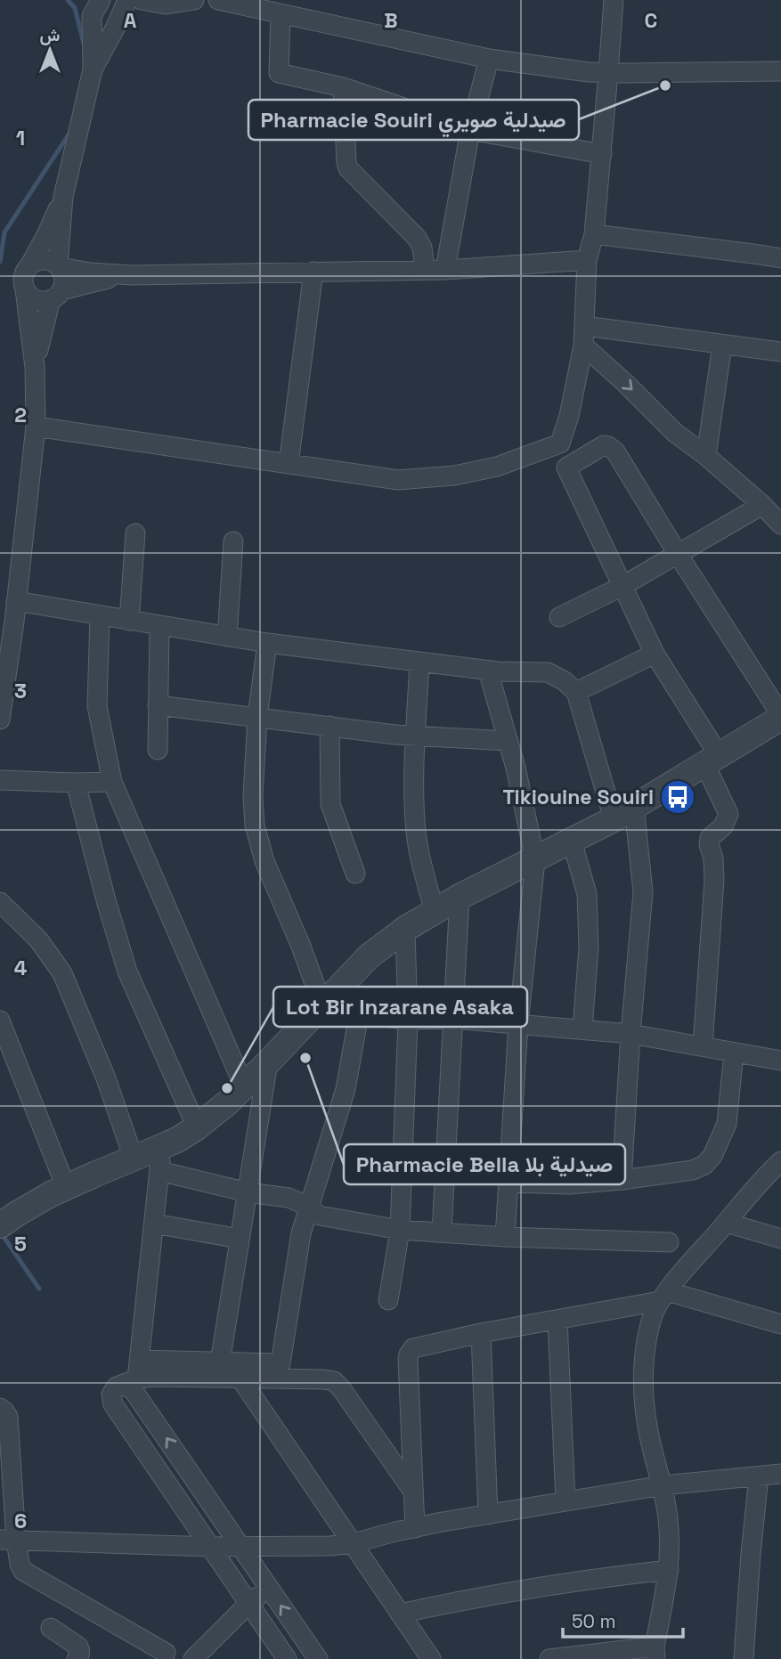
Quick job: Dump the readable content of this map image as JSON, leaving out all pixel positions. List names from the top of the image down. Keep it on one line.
{"places":{"other":["Pharmacie Souiri صيدلية صويري","Pharmacie Bella صيدلية بلا","Lot Bir Inzarane Asaka"],"bus stop":["Tikiouine Souiri"]},"scale_bar":"50 m","north":"top","grid":{"columns":["A","B","C"],"rows":["1","2","3","4","5","6"]}}
